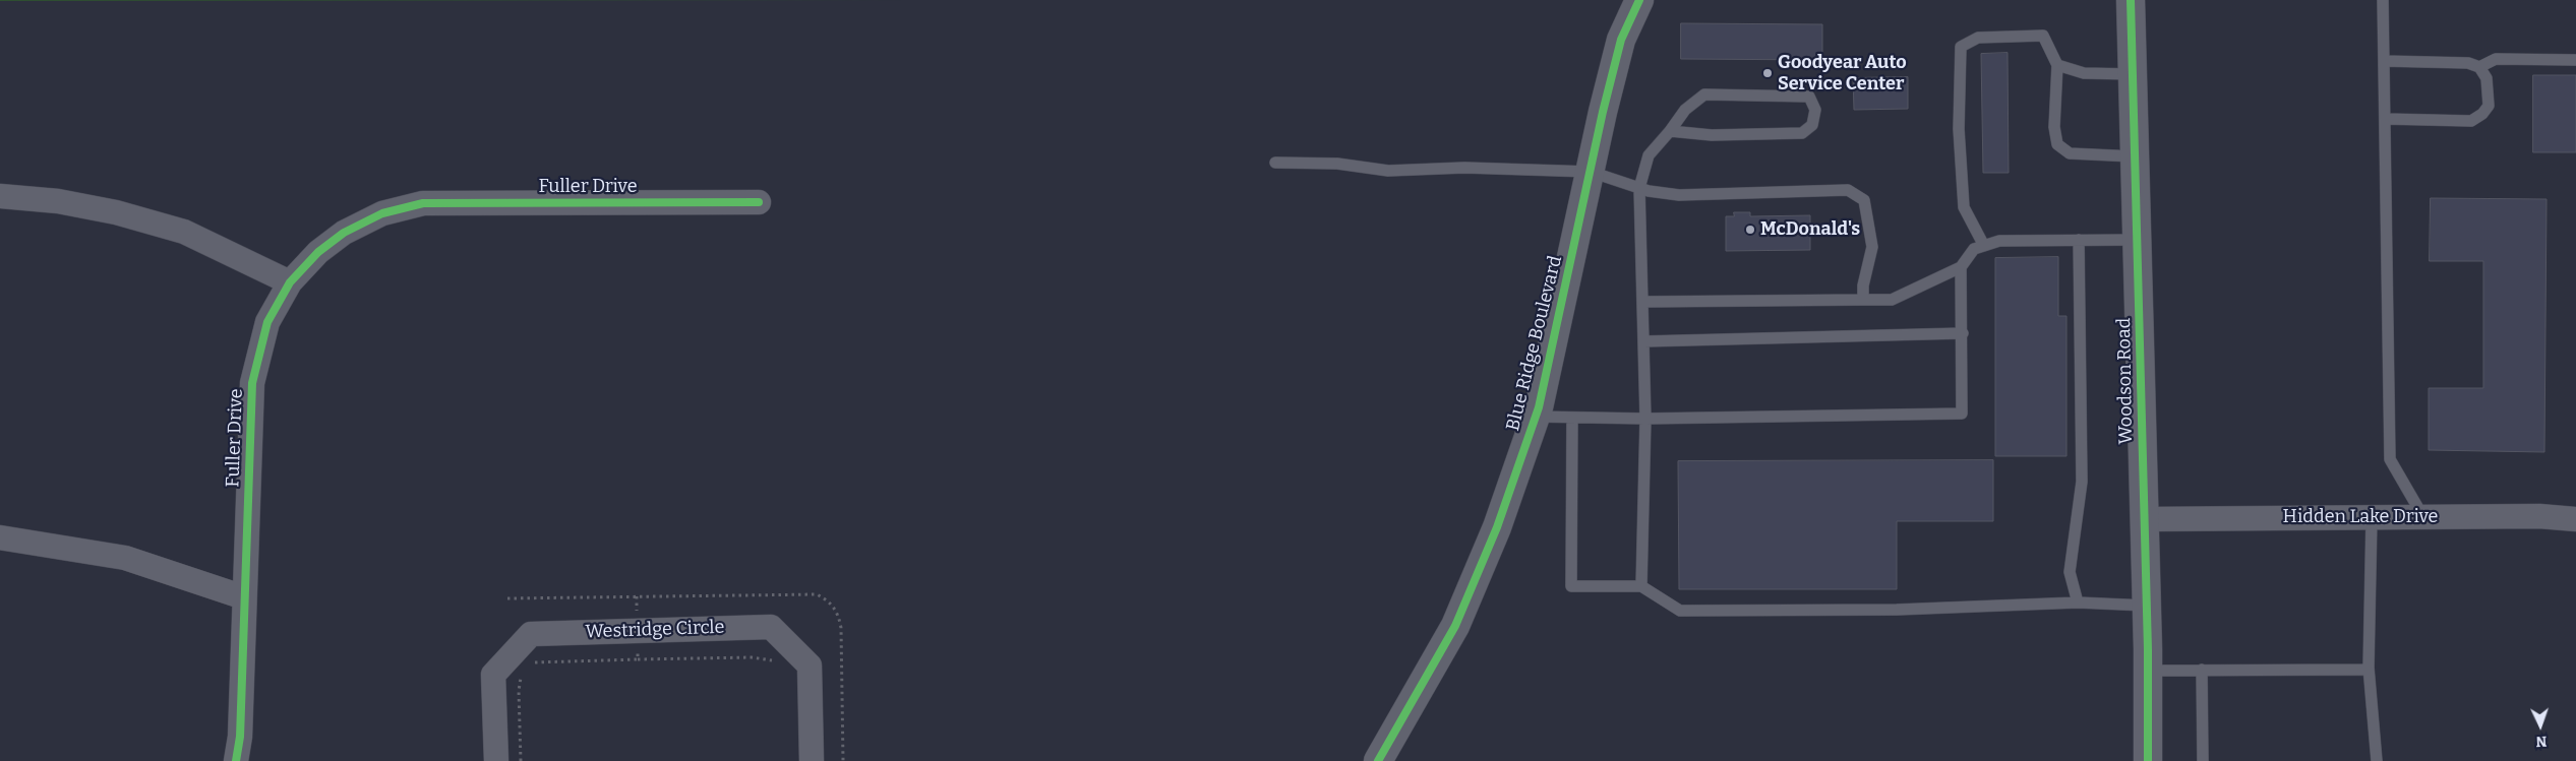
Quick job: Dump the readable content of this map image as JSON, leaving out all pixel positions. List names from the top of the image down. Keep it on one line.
{"streets":{"street":["Fuller Drive","Blue Ridge Boulevard","Woodson Road","Hidden Lake Drive","Westridge Circle"]},"crossings":[["Woodson Road","Hidden Lake Drive"]],"places":["Goodyear Auto Service Center","McDonald's"],"north":"bottom"}
